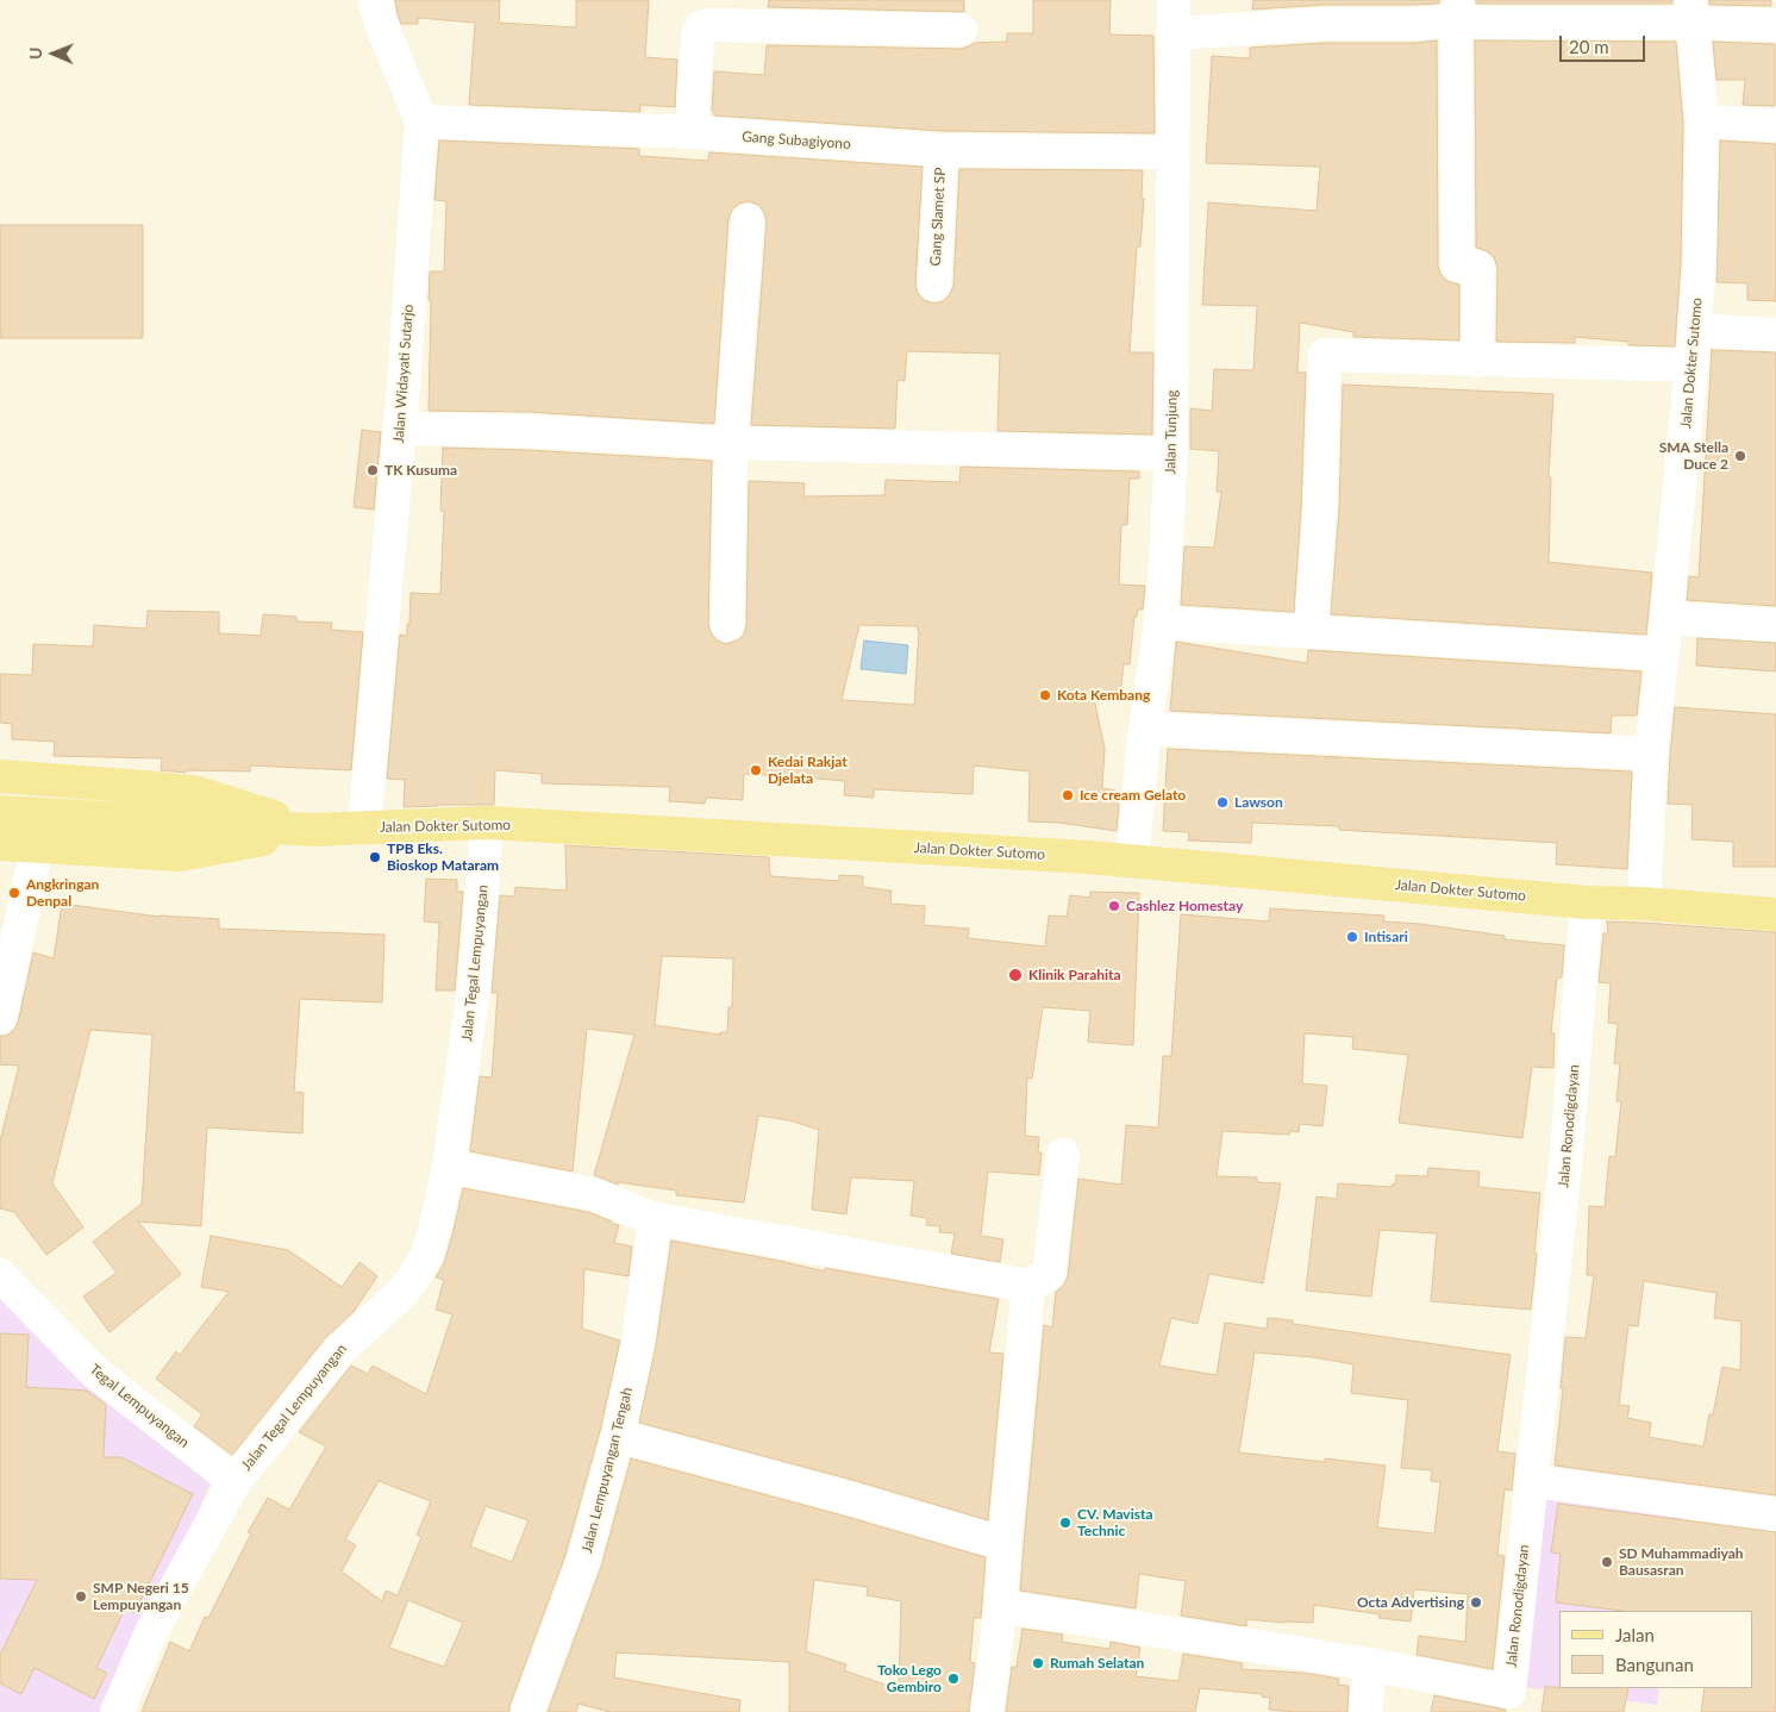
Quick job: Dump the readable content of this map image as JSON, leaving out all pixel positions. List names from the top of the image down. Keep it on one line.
{"streets":{"main road":["Jalan Dokter Sutomo"],"street":["Gang Subagiyono","Gang Slamet SP","Jalan Widayati Sutarjo","Jalan Tunjung","Jalan Tegal Lempuyangan","Jalan Ronodigdayan","Tegal Lempuyangan","Jalan Lempuyangan Tengah"]},"crossings":[["Gang Subagiyono","Gang Slamet SP"],["Gang Subagiyono","Jalan Widayati Sutarjo"],["Gang Subagiyono","Jalan Tunjung"],["Jalan Dokter Sutomo","Jalan Widayati Sutarjo"],["Jalan Dokter Sutomo","Jalan Tunjung"],["Jalan Dokter Sutomo","Jalan Tegal Lempuyangan"],["Jalan Dokter Sutomo","Jalan Ronodigdayan"],["Jalan Tegal Lempuyangan","Tegal Lempuyangan"]],"places":["SMA Stella Duce 2","TK Kusuma","Kota Kembang","Kedai Rakjat Djelata","Ice cream Gelato","Lawson","TPB Eks. Bioskop Mataram","Angkringan Denpal","Cashlez Homestay","Intisari","Klinik Parahita","CV. Mavista Technic","SD Muhammadiyah Bausasran","SMP Negeri 15 Lempuyangan","Octa Advertising","Rumah Selatan","Toko Lego Gembiro"],"legend":["Jalan","Bangunan"],"scale_bar":"20 m","north":"left"}
